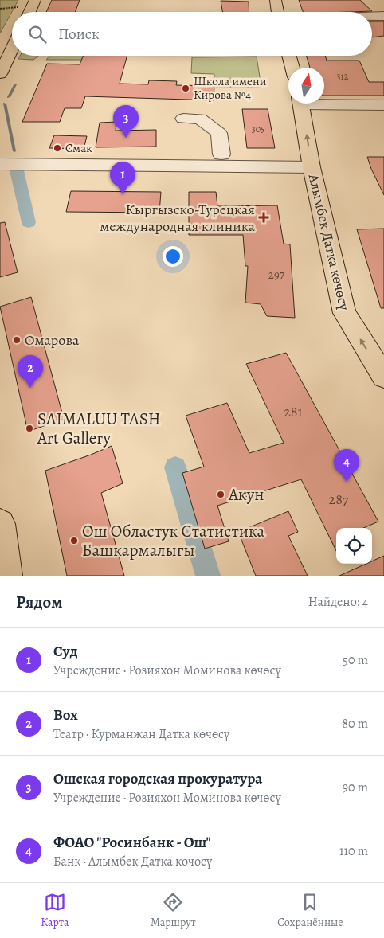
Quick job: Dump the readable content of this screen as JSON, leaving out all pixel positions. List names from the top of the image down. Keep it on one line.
{"streets":{"main road":["Алымбек Датка көчөсү"]},"one_way":["Алымбек Датка көчөсү"],"places":{"other":["Школа имени Кирова №4","Смак","Омарова","SAIMALUU TASH Art Gallery","Акун","Ош Областук Статистика Башкармалыгы"],"health":["Кыргызско-Турецкая международная клиника"]},"house_numbers":["312","305","297","281","287"],"north":"top","page":{"search":"Поиск","pins":["3","1","2","4"],"heading":["Рядом","Найдено: 4"],"list":[{"mark":"1","name":"Суд","note":"Учреждение · Розияхон Моминова көчөсү","value":"50 m"},{"mark":"2","name":"Box","note":"Театр · Курманжан Датка көчөсү","value":"80 m"},{"mark":"3","name":"Ошская городская прокуратура","note":"Учреждение · Розияхон Моминова көчөсү","value":"90 m"},{"mark":"4","name":"ФОАО \"Росинбанк - Ош\"","note":"Банк · Алымбек Датка көчөсү","value":"110 m"}],"nav":["Карта","Маршрут","Сохранённые"]}}
